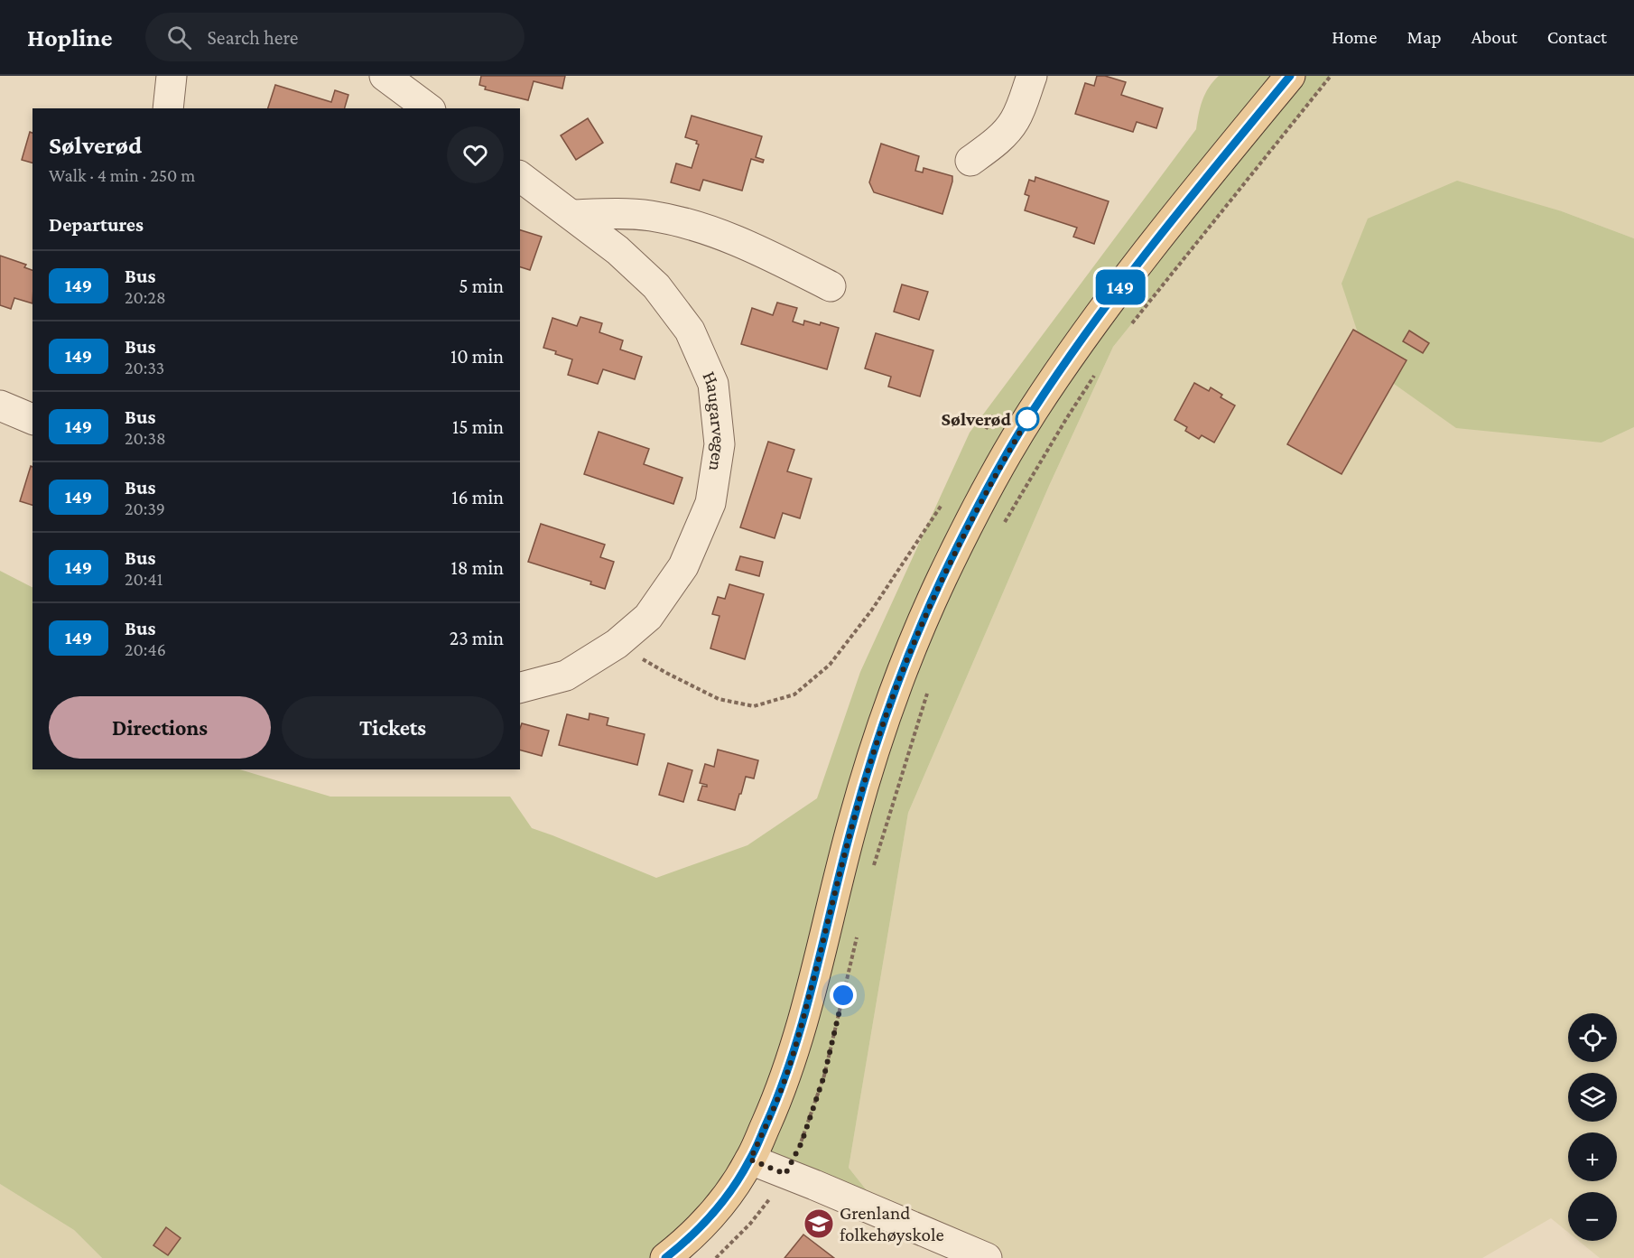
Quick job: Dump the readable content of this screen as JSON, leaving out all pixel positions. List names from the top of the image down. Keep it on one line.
{"streets":{"street":["Haugarvegen"]},"places":{"other":["Sølverød"],"school or university":["Grenland folkehøyskole"]},"lines":["bus line 149"],"page":{"header":"Hopline","search":"Search here","nav":["Home","Map","About","Contact"],"on_map":"149","heading":[["Sølverød","Walk · 4 min · 250 m"],"Departures"],"list":[{"mark":"149","name":"Bus","note":"20:28","value":"5 min"},{"mark":"149","name":"Bus","note":"20:33","value":"10 min"},{"mark":"149","name":"Bus","note":"20:38","value":"15 min"},{"mark":"149","name":"Bus","note":"20:39","value":"16 min"},{"mark":"149","name":"Bus","note":"20:41","value":"18 min"},{"mark":"149","name":"Bus","note":"20:46","value":"23 min"}],"buttons":["Directions","Tickets"],"map_buttons":["+","−"]}}
